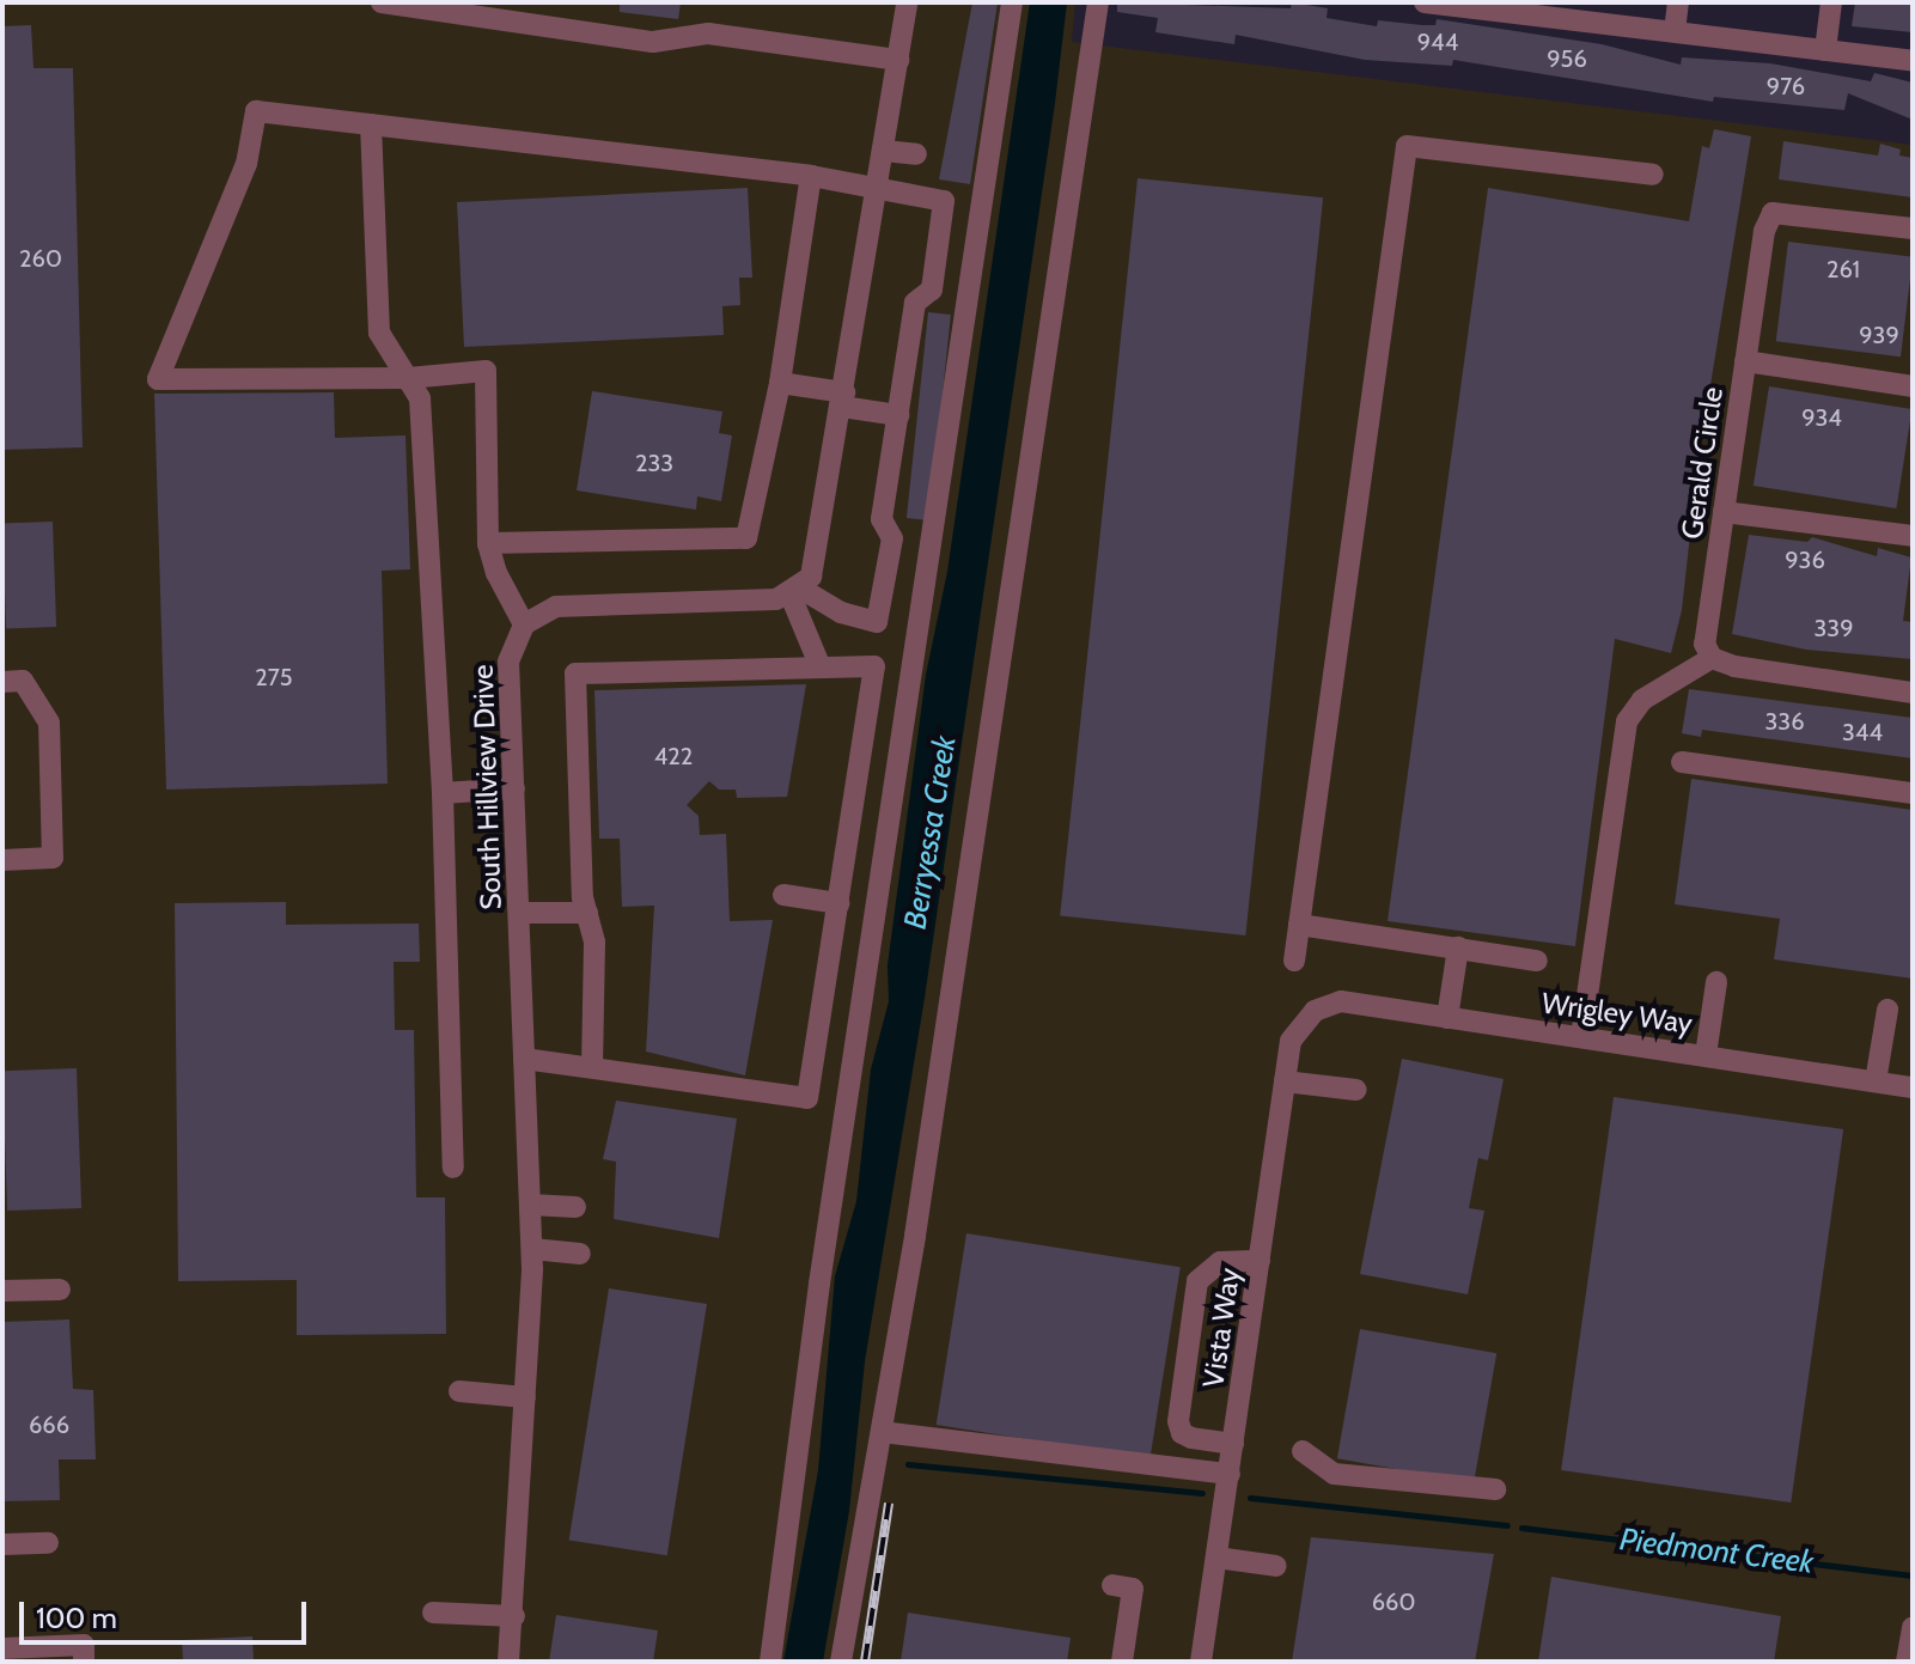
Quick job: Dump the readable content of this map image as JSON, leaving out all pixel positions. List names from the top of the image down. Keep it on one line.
{"streets":{"street":["Gerald Circle","South Hillview Drive","Wrigley Way","Vista Way"]},"crossings":[["Wrigley Way","Vista Way"]],"water":["Berryessa Creek","Piedmont Creek"],"house_numbers":["944","956","976","260","261","939","934","233","936","339","275","336","344","422","666","660"],"scale_bar":"100 m"}
